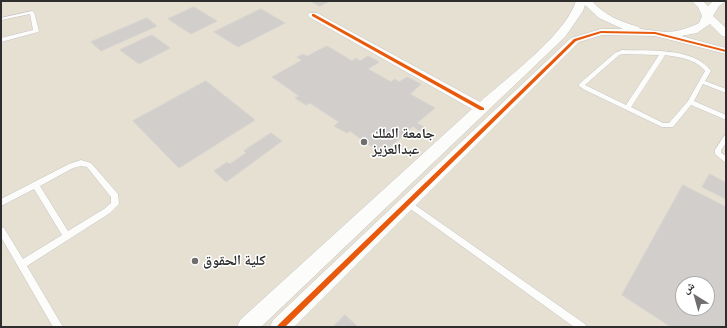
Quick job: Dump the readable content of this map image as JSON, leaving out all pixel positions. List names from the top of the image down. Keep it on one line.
{"places":["جامعة الملك عبدالعزيز","كلية الحقوق"],"north":"top left"}
